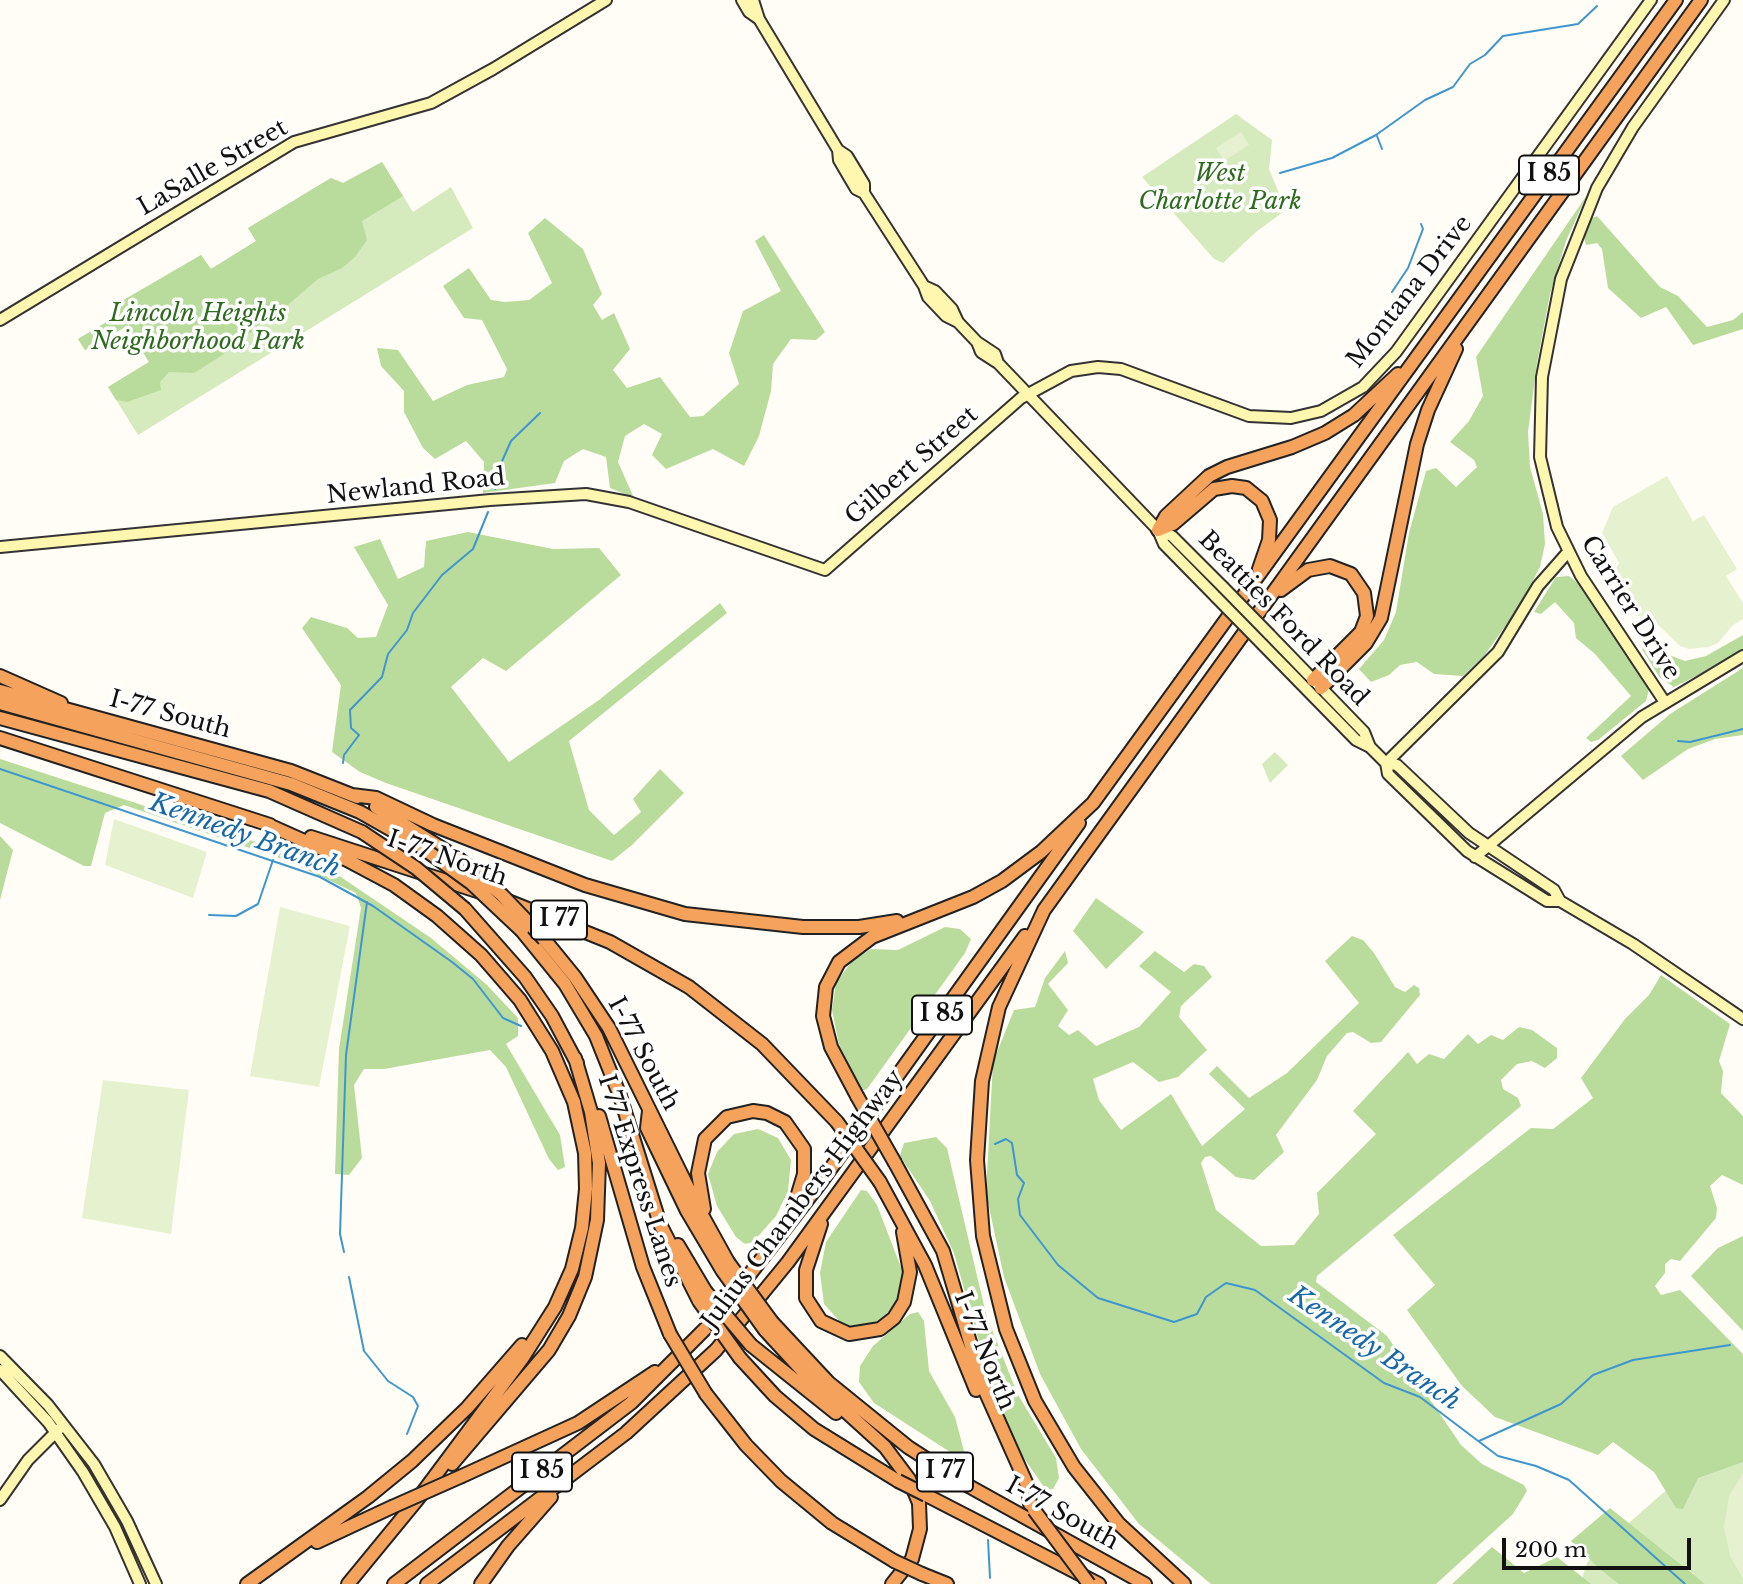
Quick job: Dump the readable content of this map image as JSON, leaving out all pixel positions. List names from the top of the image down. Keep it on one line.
{"streets":{"highway":["I 85","I-77 South","I-77 North","I 77","I 77 Express Lanes","Julius Chambers Highway"],"street":["LaSalle Street","Montana Drive","Gilbert Street","Newland Road","Carrier Drive","Beatties Ford Road"]},"crossings":[["I 85","Julius Chambers Highway"],["Montana Drive","Gilbert Street"],["Montana Drive","Beatties Ford Road"],["Gilbert Street","Newland Road"],["Gilbert Street","Beatties Ford Road"]],"water":["Kennedy Branch"],"parks":["West Charlotte Park","Lincoln Heights Neighborhood Park"],"scale_bar":"200 m"}
